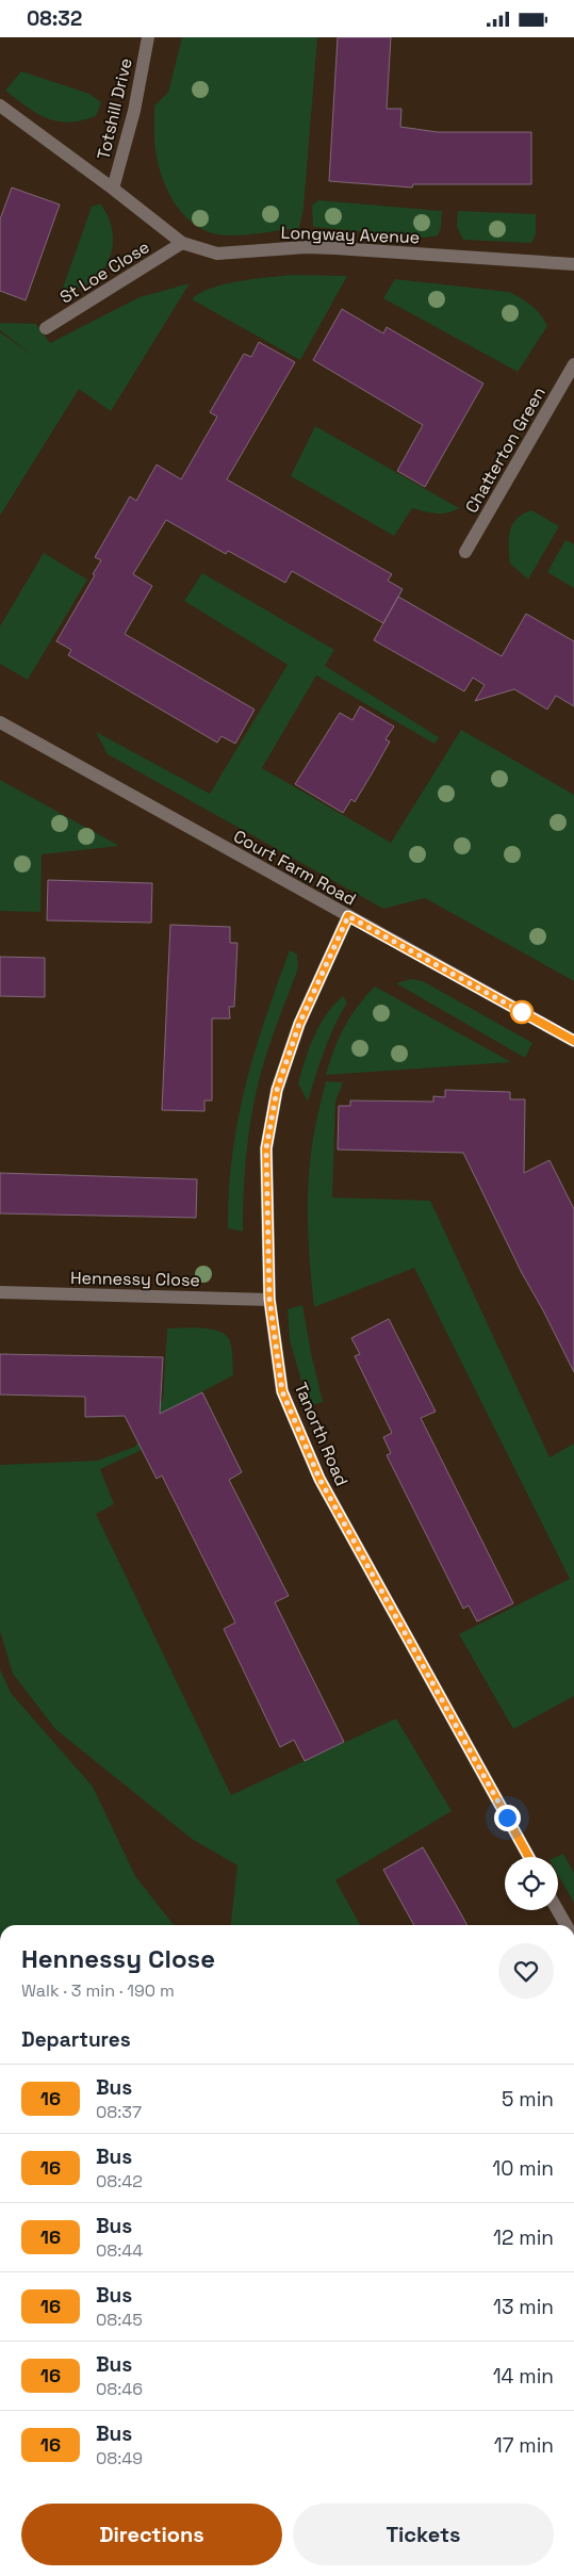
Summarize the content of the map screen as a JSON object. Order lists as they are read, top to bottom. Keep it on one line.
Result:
{"streets":{"street":["Totshill Drive","Longway Avenue","St Loe Close","Chatterton Green","Court Farm Road","Hennessy Close","Tanorth Road"]},"crossings":[["Totshill Drive","Longway Avenue"],["Longway Avenue","St Loe Close"],["Court Farm Road","Tanorth Road"],["Hennessy Close","Tanorth Road"]],"lines":["bus line 16"],"page":{"status":"08:32","heading":[["Hennessy Close","Walk · 3 min · 190 m"],"Departures"],"list":[{"mark":"16","name":"Bus","note":"08:37","value":"5 min"},{"mark":"16","name":"Bus","note":"08:42","value":"10 min"},{"mark":"16","name":"Bus","note":"08:44","value":"12 min"},{"mark":"16","name":"Bus","note":"08:45","value":"13 min"},{"mark":"16","name":"Bus","note":"08:46","value":"14 min"},{"mark":"16","name":"Bus","note":"08:49","value":"17 min"}],"buttons":["Directions","Tickets"]}}
